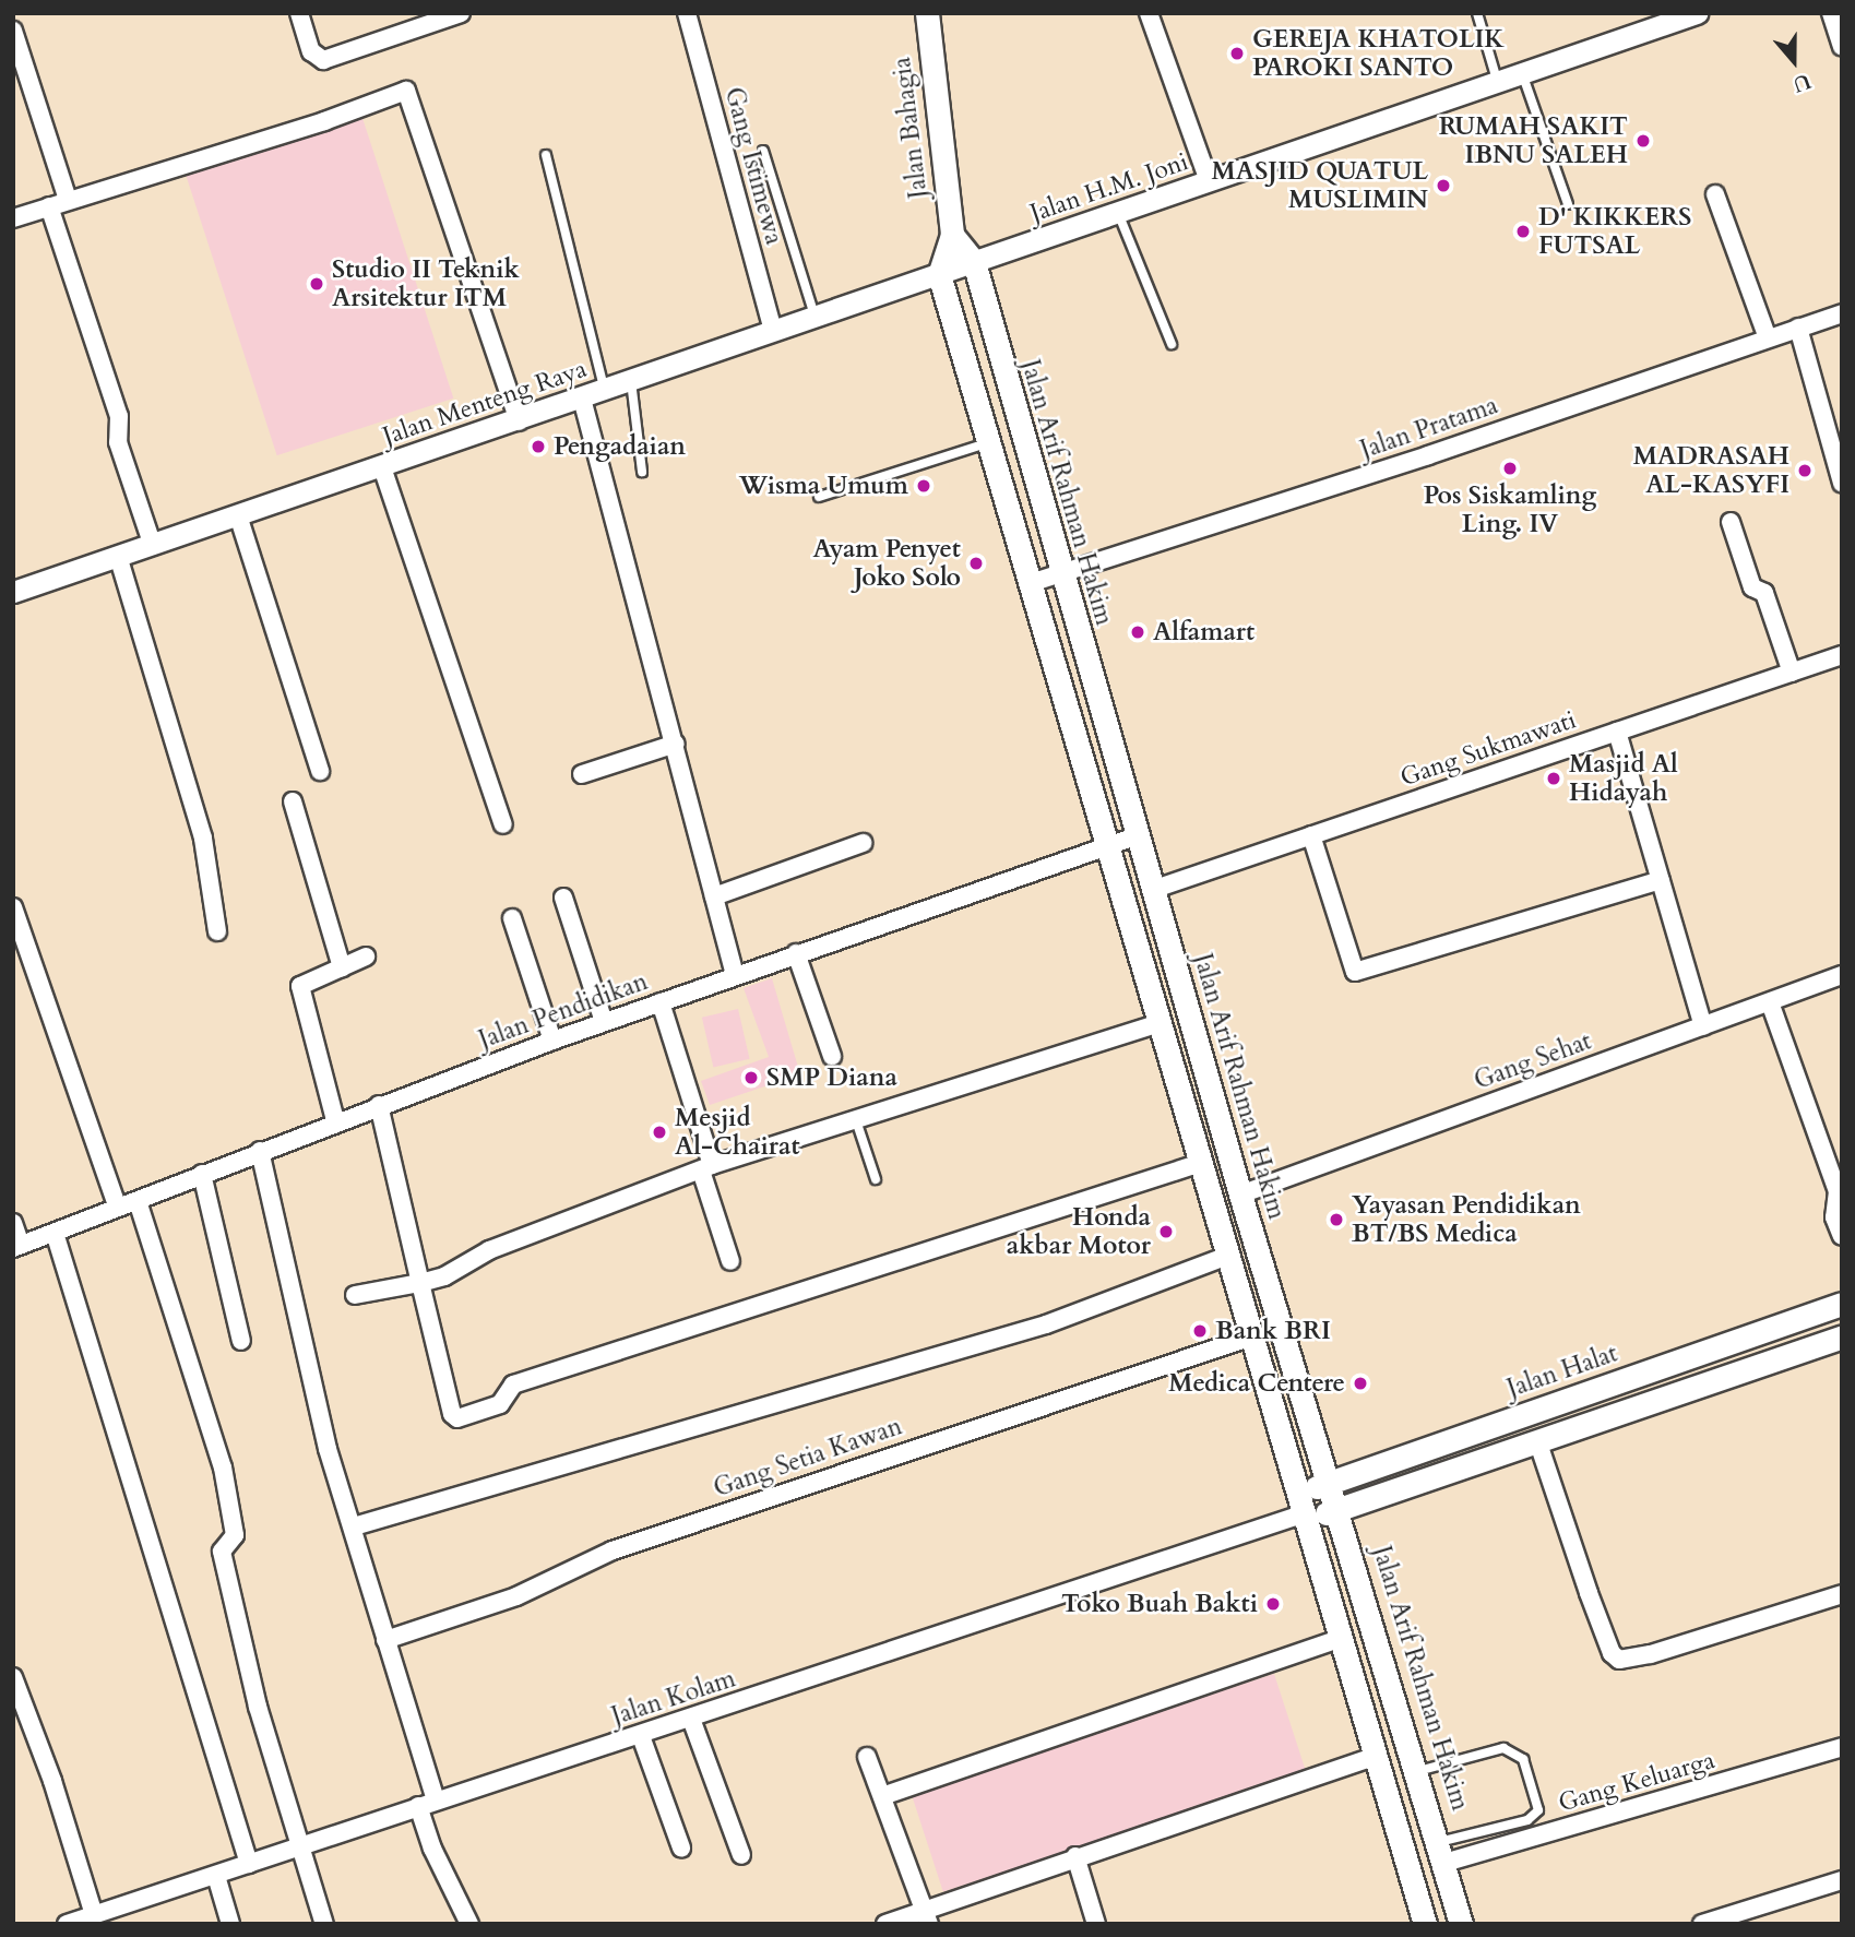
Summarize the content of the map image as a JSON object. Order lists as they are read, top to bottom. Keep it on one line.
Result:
{"streets":{"main road":["Jalan Bahagia","Jalan Arif Rahman Hakim","Jalan Halat"],"street":["Gang Istimewa","Jalan H.M. Joni","Jalan Menteng Raya","Jalan Pratama","Gang Sukmawati","Jalan Pendidikan","Gang Sehat","Gang Setia Kawan","Jalan Kolam","Gang Keluarga"]},"crossings":[["Jalan Bahagia","Jalan Menteng Raya"],["Gang Istimewa","Jalan Menteng Raya"],["Jalan H.M. Joni","Jalan Menteng Raya"],["Jalan H.M. Joni","Jalan Arif Rahman Hakim"],["Jalan Menteng Raya","Jalan Arif Rahman Hakim"],["Jalan Pratama","Jalan Arif Rahman Hakim"],["Jalan Arif Rahman Hakim","Gang Sukmawati"],["Jalan Arif Rahman Hakim","Jalan Pendidikan"],["Jalan Arif Rahman Hakim","Gang Sehat"],["Jalan Arif Rahman Hakim","Jalan Halat"],["Jalan Arif Rahman Hakim","Gang Keluarga"]],"places":["GEREJA KHATOLIK PAROKI SANTO","RUMAH SAKIT IBNU SALEH","MASJID QUATUL MUSLIMIN","D' KIKKERS FUTSAL","Studio II Teknik Arsitektur ITM","Pengadaian","Pos Siskamling Ling. IV","MADRASAH AL-KASYFI","Wisma Umum","Ayam Penyet Joko Solo","Alfamart","Masjid Al Hidayah","SMP Diana","Mesjid Al-Chairat","Yayasan Pendidikan BT/BS Medica","Honda akbar Motor","Bank BRI","Medica Centere","Toko Buah Bakti"],"north":"bottom"}
